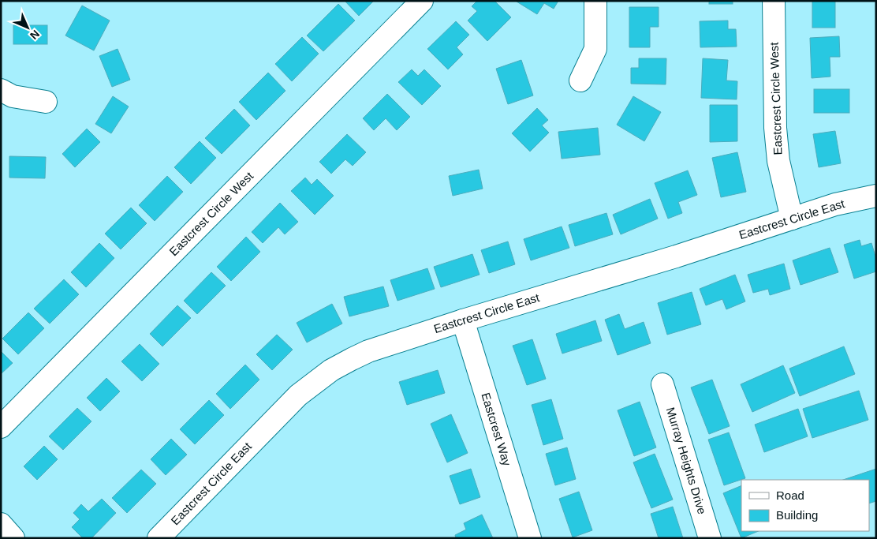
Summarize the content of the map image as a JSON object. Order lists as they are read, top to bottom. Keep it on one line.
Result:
{"streets":{"street":["Eastcrest Circle West","Eastcrest Circle East","Eastcrest Way","Murray Heights Drive"]},"crossings":[["Eastcrest Circle West","Eastcrest Circle East"],["Eastcrest Circle East","Eastcrest Way"]],"legend":["Road","Building"],"north":"bottom right"}
